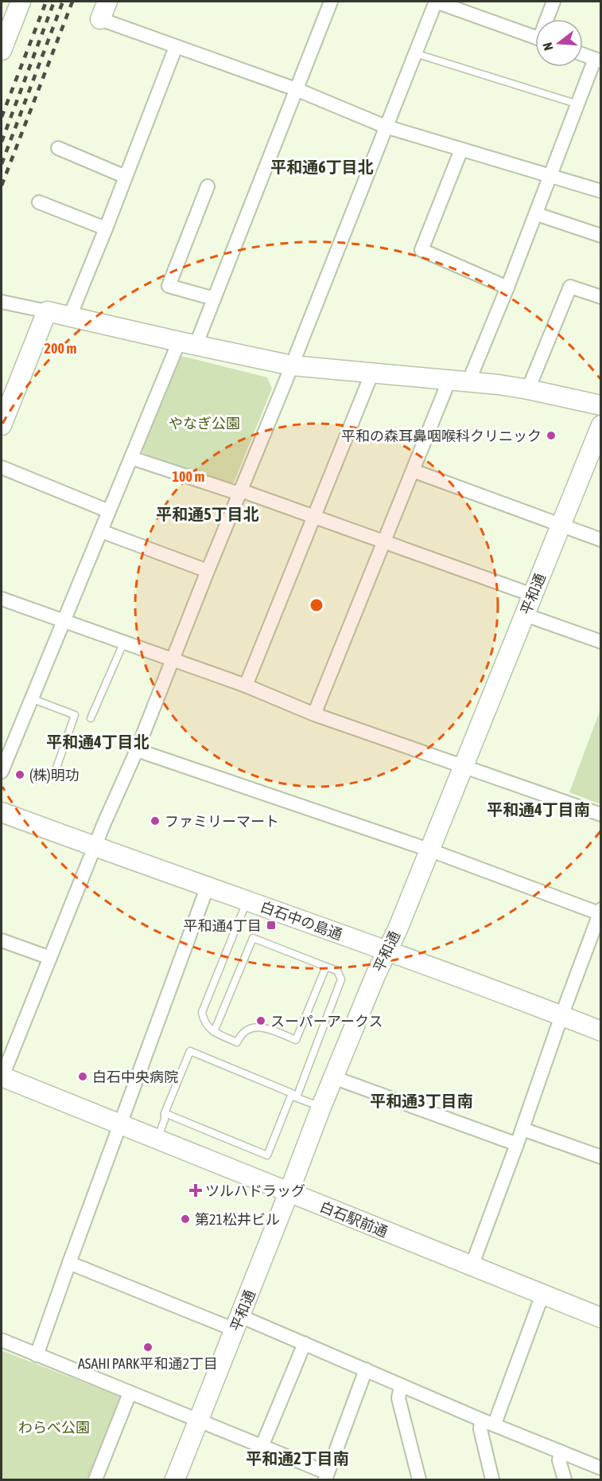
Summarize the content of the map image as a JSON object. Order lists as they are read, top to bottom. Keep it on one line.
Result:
{"streets":{"street":["平和通","白石中の島通","白石駅前通"]},"crossings":[["平和通","白石中の島通"],["平和通","白石駅前通"]],"districts":["平和通6丁目北","平和通5丁目北","平和通4丁目北","平和通4丁目南","平和通3丁目南","平和通2丁目南"],"parks":["やなぎ公園","わらべ公園"],"places":{"other":["平和の森耳鼻咽喉科クリニック","(株)明功","ファミリーマート","スーパーアークス","白石中央病院","第21松井ビル","ASAHI PARK平和通2丁目"],"transit":["平和通4丁目"],"health":["ツルハドラッグ"]},"north":"left","rings":["200 m","100 m"]}
